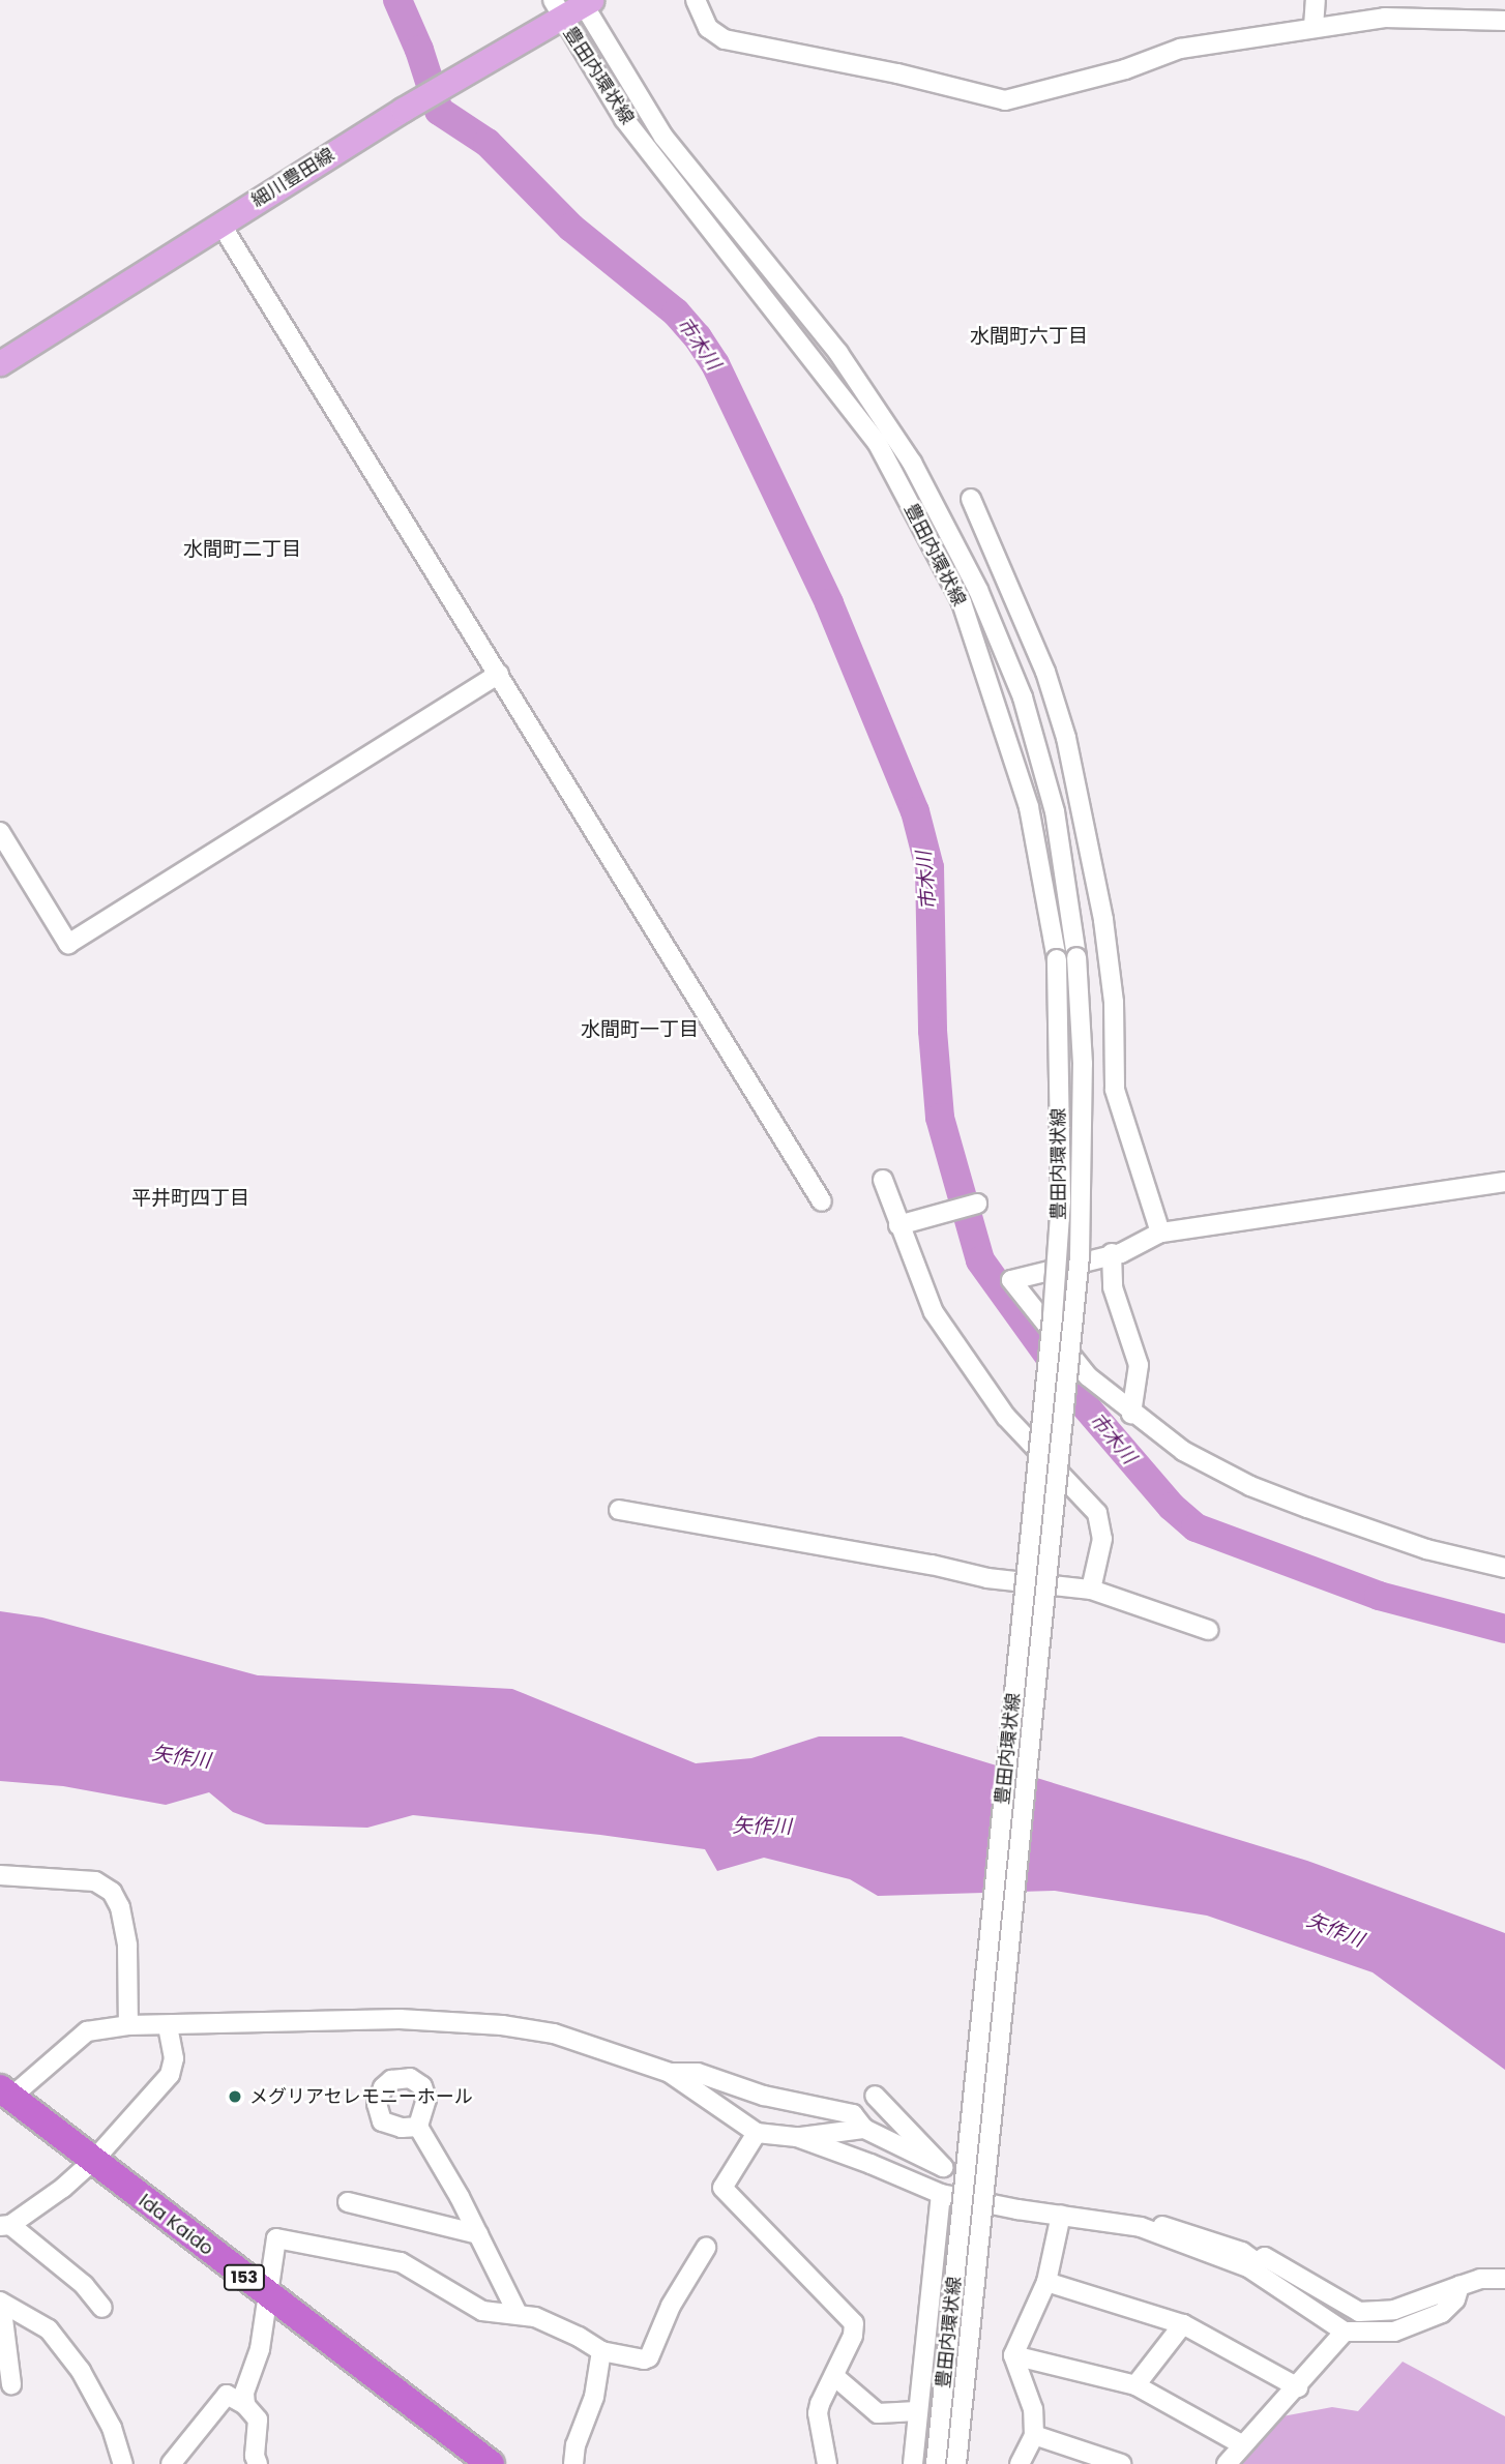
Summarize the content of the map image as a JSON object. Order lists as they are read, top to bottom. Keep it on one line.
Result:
{"streets":{"highway":["Ida Kaido","153"],"main road":["細川豊田線"],"street":["豊田内環状線"]},"crossings":[["豊田内環状線","細川豊田線"]],"districts":["水間町六丁目","水間町二丁目","水間町一丁目","平井町四丁目"],"water":["市木川","矢作川"],"places":["メグリアセレモニーホール"]}
